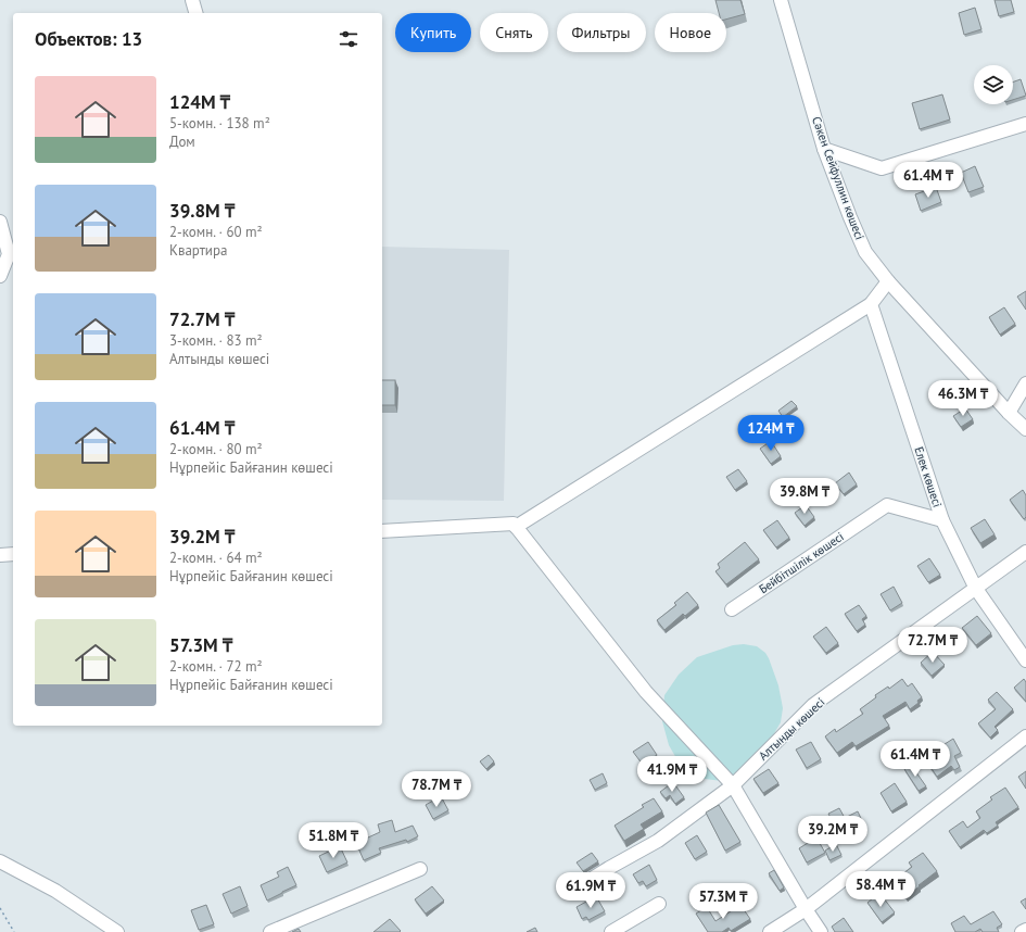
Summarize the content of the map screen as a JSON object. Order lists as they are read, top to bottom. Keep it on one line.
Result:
{"streets":{"street":["Сәкен Сейфуллин көшесі","Елек көшесі","Бейбітшілік көшесі","Алтынды көшесі"]},"crossings":[["Елек көшесі","Бейбітшілік көшесі"],["Елек көшесі","Алтынды көшесі"]],"page":{"chip":["Купить","Снять","Фильтры","Новое"],"heading":"Объектов: 13","list":[{"name":"124M ₸","note":"5-комн. · 138 m² · Дом"},{"name":"39.8M ₸","note":"2-комн. · 60 m² · Квартира"},{"name":"72.7M ₸","note":"3-комн. · 83 m² · Алтынды көшесі"},{"name":"61.4M ₸","note":"2-комн. · 80 m² · Нұрпейіс Байғанин көшесі"},{"name":"39.2M ₸","note":"2-комн. · 64 m² · Нұрпейіс Байғанин көшесі"},{"name":"57.3M ₸","note":"2-комн. · 72 m² · Нұрпейіс Байғанин көшесі"}],"price":["61.4M ₸","46.3M ₸","124M ₸","39.8M ₸","72.7M ₸","61.4M ₸","41.9M ₸","78.7M ₸","39.2M ₸","51.8M ₸","58.4M ₸","61.9M ₸","57.3M ₸"]}}
